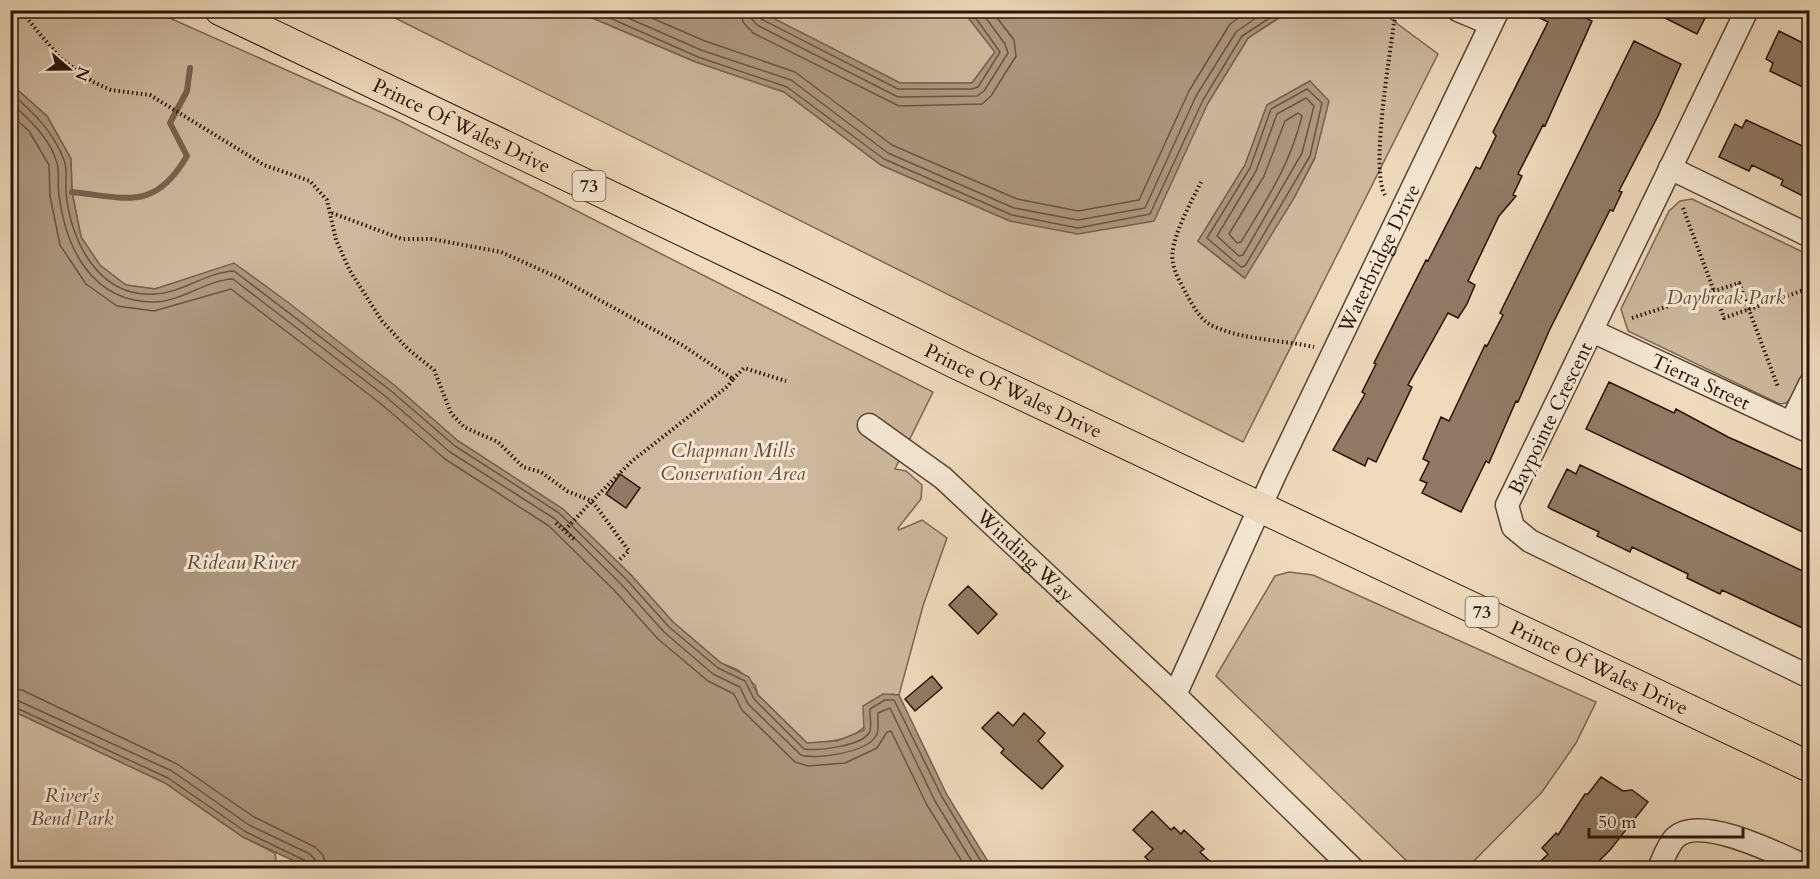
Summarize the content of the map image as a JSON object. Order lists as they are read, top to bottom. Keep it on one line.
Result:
{"streets":{"main road":["Prince Of Wales Drive","73"],"street":["Waterbridge Drive","Tierra Street","Baypointe Crescent","Winding Way"]},"crossings":[["Prince Of Wales Drive","Waterbridge Drive"],["Tierra Street","Baypointe Crescent"]],"water":["Rideau River"],"parks":["Daybreak Park","Chapman Mills Conservation Area","River's Bend Park"],"scale_bar":"50 m","north":"right"}
